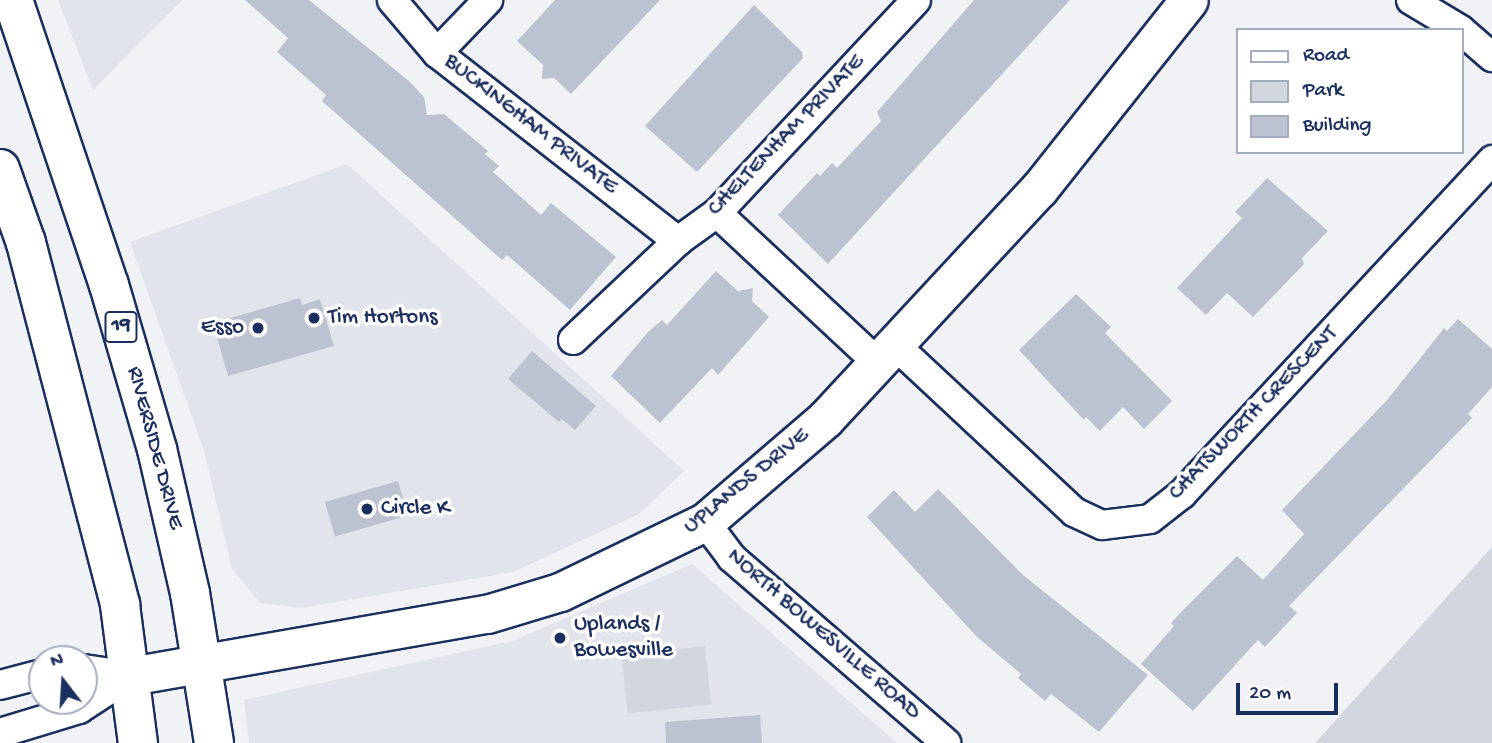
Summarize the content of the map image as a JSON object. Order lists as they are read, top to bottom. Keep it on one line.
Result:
{"streets":{"main road":["19","RIVERSIDE DRIVE"],"street":["BUCKINGHAM PRIVATE","CHELTENHAM PRIVATE","CHATSWORTH CRESCENT","UPLANDS DRIVE","NORTH BOWESVILLE ROAD"]},"crossings":[["BUCKINGHAM PRIVATE","CHELTENHAM PRIVATE"],["CHATSWORTH CRESCENT","UPLANDS DRIVE"],["RIVERSIDE DRIVE","UPLANDS DRIVE"],["UPLANDS DRIVE","NORTH BOWESVILLE ROAD"]],"places":["Tim Hortons","Esso","Circle K","Uplands / Bowesville"],"legend":["Road","Park","Building"],"scale_bar":"20 m","north":"top"}
